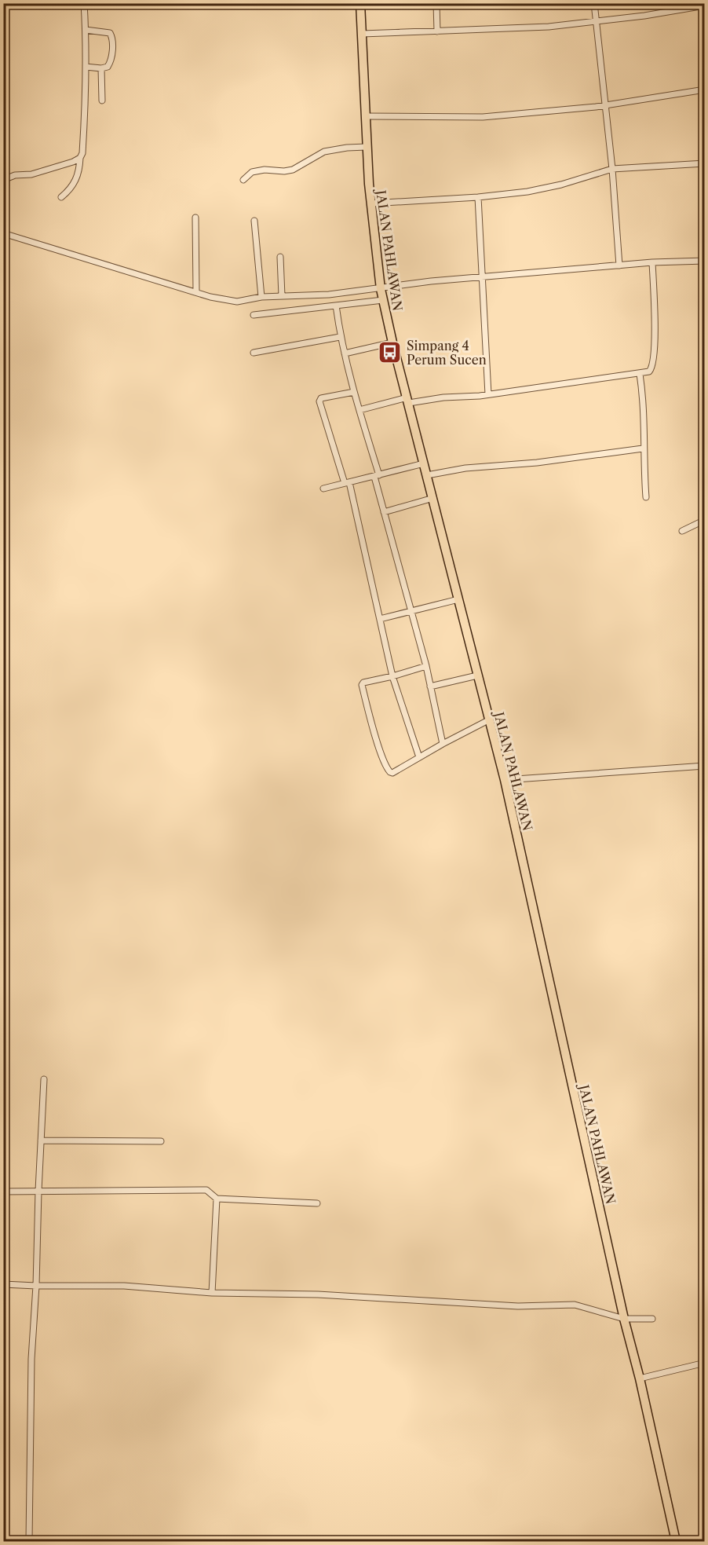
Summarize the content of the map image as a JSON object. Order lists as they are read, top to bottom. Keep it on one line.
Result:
{"streets":{"main road":["JALAN PAHLAWAN"]},"places":{"bus stop":["Simpang 4 Perum Sucen"]}}
